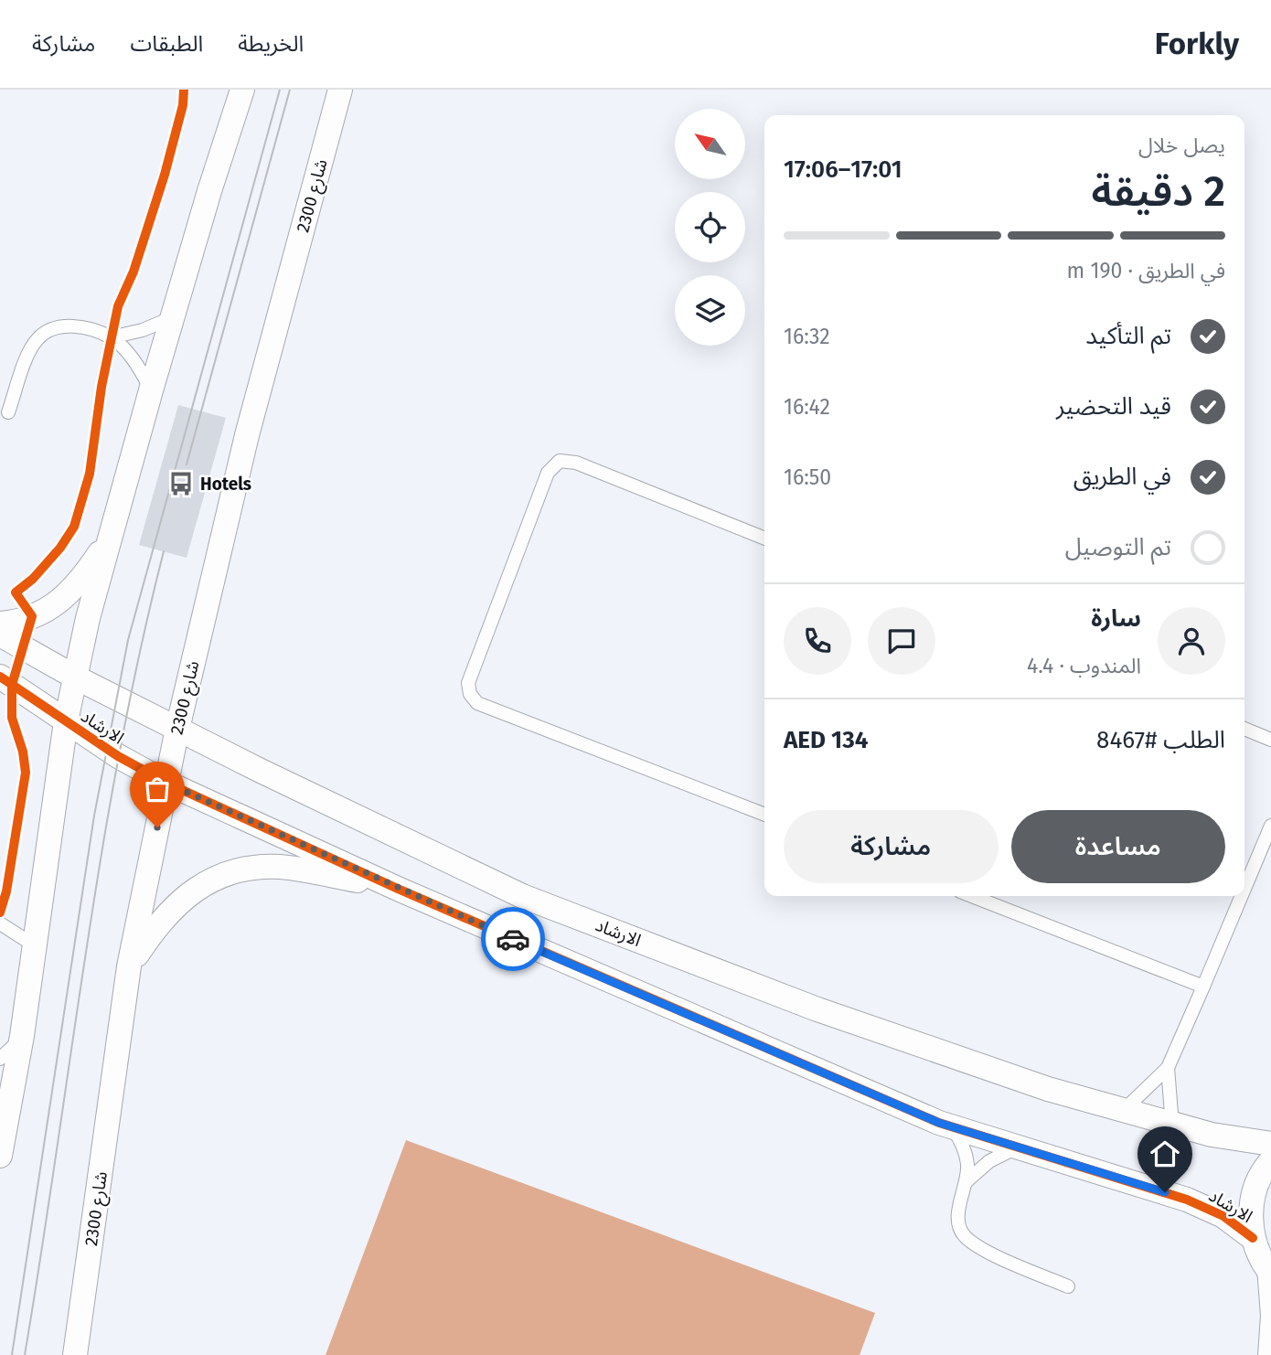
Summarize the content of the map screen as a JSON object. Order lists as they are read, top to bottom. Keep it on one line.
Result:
{"streets":{"street":["شارع 2300","الارشاد"]},"crossings":[["شارع 2300","الارشاد"]],"places":{"bus stop":["Hotels"]},"north":"top left","page":{"header":"Forkly","nav":["الخريطة","الطبقات","مشاركة"],"heading":["2 دقيقة","يصل خلال","17:01–17:06"],"panel":["سارة","المندوب · 4.4","الطلب #8467","AED 134"],"bar":"في الطريق · 190 m","list":[["تم التأكيد","16:32"],["قيد التحضير","16:42"],["في الطريق","16:50"],"تم التوصيل"],"buttons":["مساعدة","مشاركة"]}}
